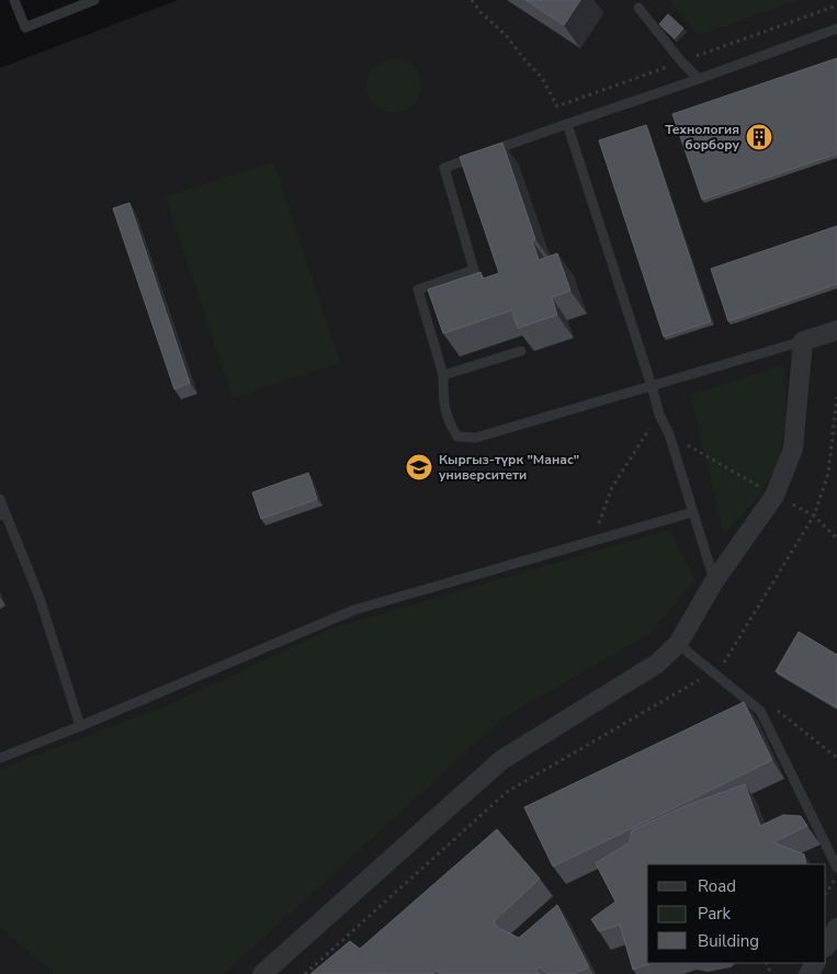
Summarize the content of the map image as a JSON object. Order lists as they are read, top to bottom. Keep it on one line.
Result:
{"places":{"building":["Технология борбору"],"school or university":["Кыргыз-түрк \"Манас\" университети"]},"legend":["Road","Park","Building"]}
